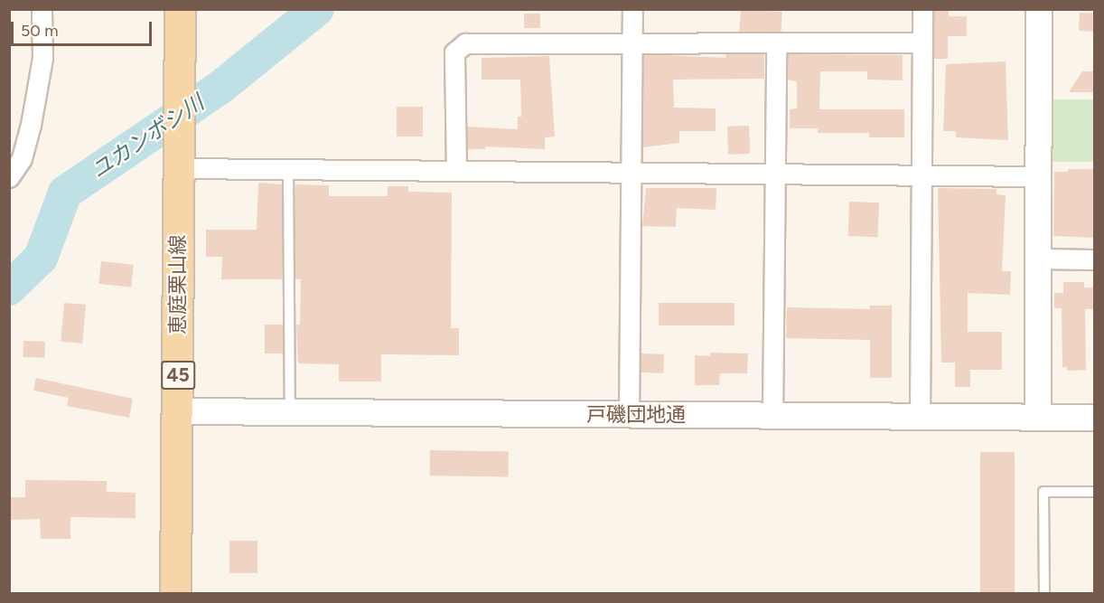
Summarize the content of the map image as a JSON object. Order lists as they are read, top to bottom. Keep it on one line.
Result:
{"streets":{"main road":["恵庭栗山線","45"],"street":["戸磯団地通"]},"crossings":[["恵庭栗山線","戸磯団地通"]],"water":["ユカンボシ川"],"scale_bar":"50 m"}
